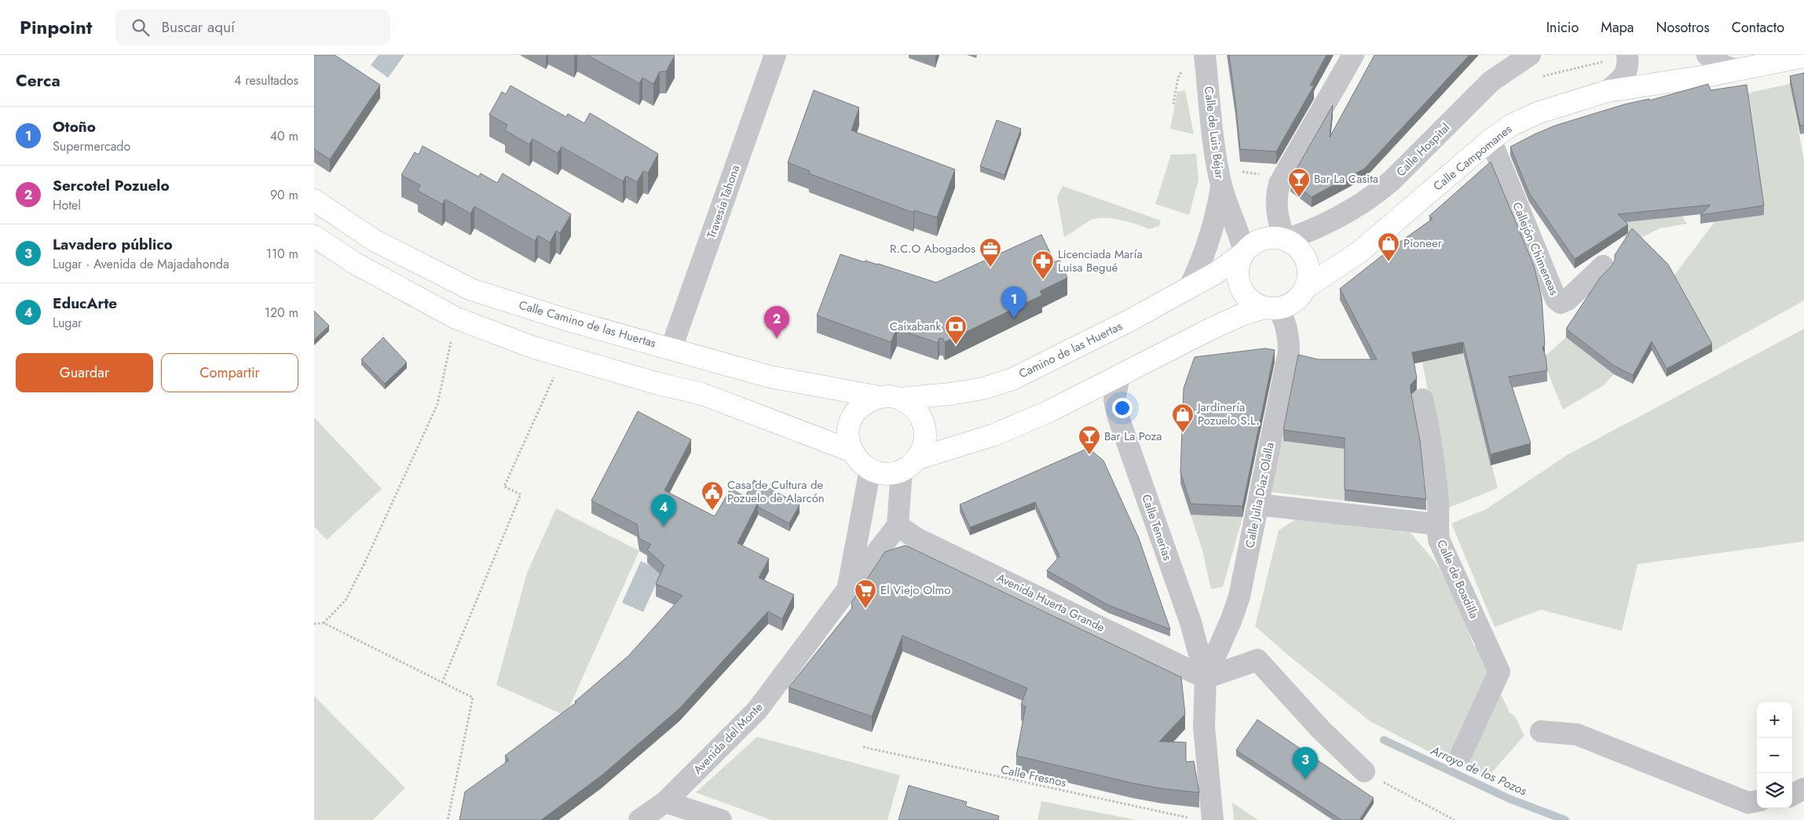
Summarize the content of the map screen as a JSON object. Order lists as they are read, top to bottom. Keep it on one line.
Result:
{"streets":{"main road":["Calle Campomanes","Calle Camino de las Huertas","Camino de las Huertas"],"street":["Calle de Luis Béjar","Calle Hospital","Travesía Tahona","Callejón Chimeneas","Calle Julia Díaz Olalla","Calle Tenerías","Calle de Boadilla","Avenida Huerta Grande","Avenida del Monte"],"path":["Calle Fresnos"]},"crossings":[["Calle de Luis Béjar","Calle Hospital"],["Calle de Luis Béjar","Calle Campomanes"],["Calle de Luis Béjar","Camino de las Huertas"],["Calle de Luis Béjar","Calle Julia Díaz Olalla"],["Calle Hospital","Calle Campomanes"],["Calle Hospital","Camino de las Huertas"],["Calle Hospital","Calle Julia Díaz Olalla"],["Calle Campomanes","Callejón Chimeneas"],["Calle Campomanes","Camino de las Huertas"],["Calle Campomanes","Calle Julia Díaz Olalla"],["Travesía Tahona","Calle Camino de las Huertas"],["Calle Camino de las Huertas","Camino de las Huertas"],["Calle Camino de las Huertas","Avenida del Monte"],["Camino de las Huertas","Calle Julia Díaz Olalla"],["Camino de las Huertas","Avenida del Monte"],["Calle Julia Díaz Olalla","Calle Tenerías"],["Calle Julia Díaz Olalla","Calle de Boadilla"],["Calle Julia Díaz Olalla","Avenida Huerta Grande"],["Calle Tenerías","Avenida Huerta Grande"],["Avenida Huerta Grande","Avenida del Monte"]],"water":["Arroyo de los Pozos"],"places":{"bar":["Bar La Casita","Bar La Poza"],"shop":["Pioneer","Jardinería Pozuelo S.L."],"office":["R.C.O Abogados"],"pharmacy":["Licenciada María Luisa Begué"],"bank":["Caixabank"],"public building":["Casa de Cultura de Pozuelo de Alarcón"],"supermarket":["El Viejo Olmo"]},"page":{"header":"Pinpoint","search":"Buscar aquí","nav":["Inicio","Mapa","Nosotros","Contacto"],"heading":["Cerca","4 resultados"],"list":[{"mark":"1","name":"Otoño","note":"Supermercado","value":"40 m"},{"mark":"2","name":"Sercotel Pozuelo","note":"Hotel","value":"90 m"},{"mark":"3","name":"Lavadero público","note":"Lugar · Avenida de Majadahonda","value":"110 m"},{"mark":"4","name":"EducArte","note":"Lugar","value":"120 m"}],"pins":["1","2","4","3"],"buttons":["Guardar","Compartir"],"map_buttons":["+","−"]}}
